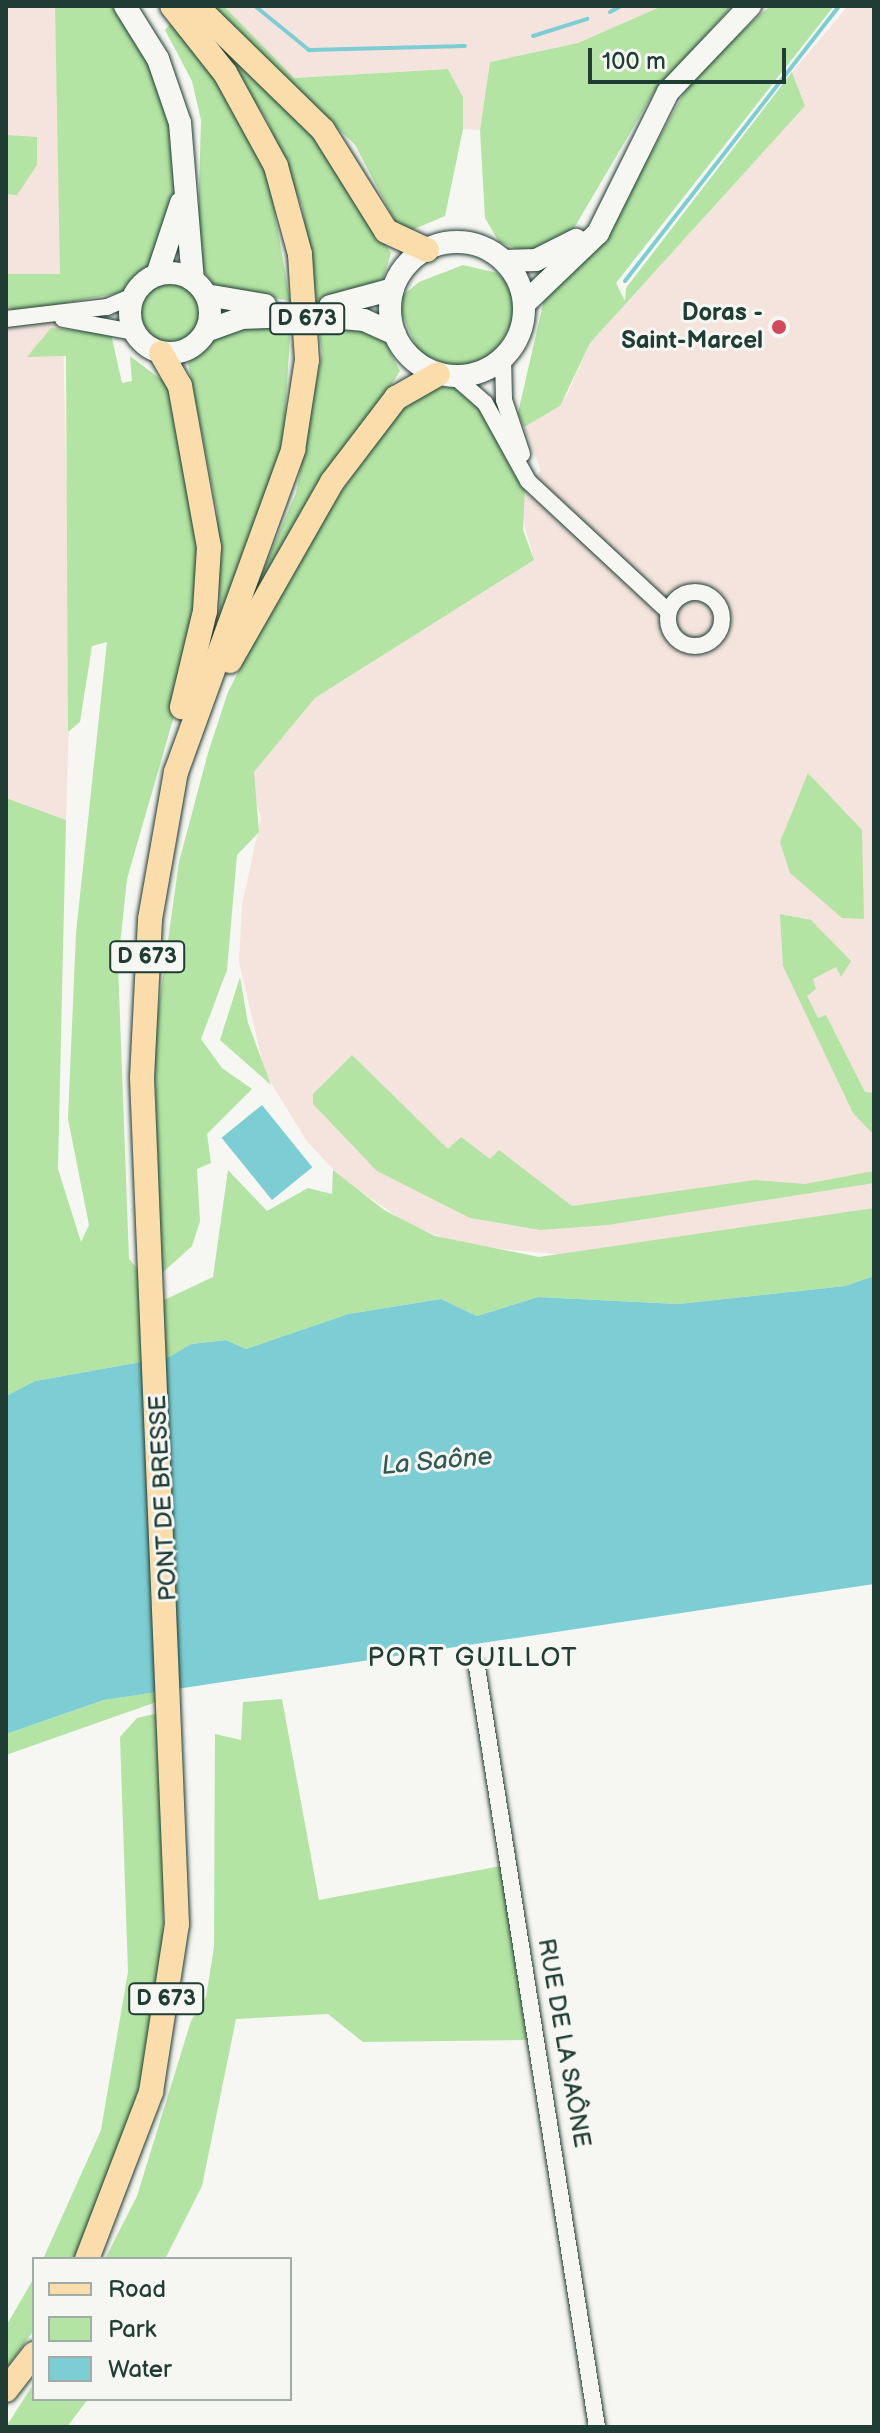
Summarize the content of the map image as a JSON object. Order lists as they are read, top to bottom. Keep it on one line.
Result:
{"streets":{"main road":["D 673","PONT DE BRESSE"],"street":["RUE DE LA SAÔNE"]},"crossings":[["D 673","PONT DE BRESSE"]],"districts":["PORT GUILLOT"],"water":["La Saône"],"places":["Doras - Saint-Marcel"],"legend":["Road","Park","Water"],"scale_bar":"100 m"}
